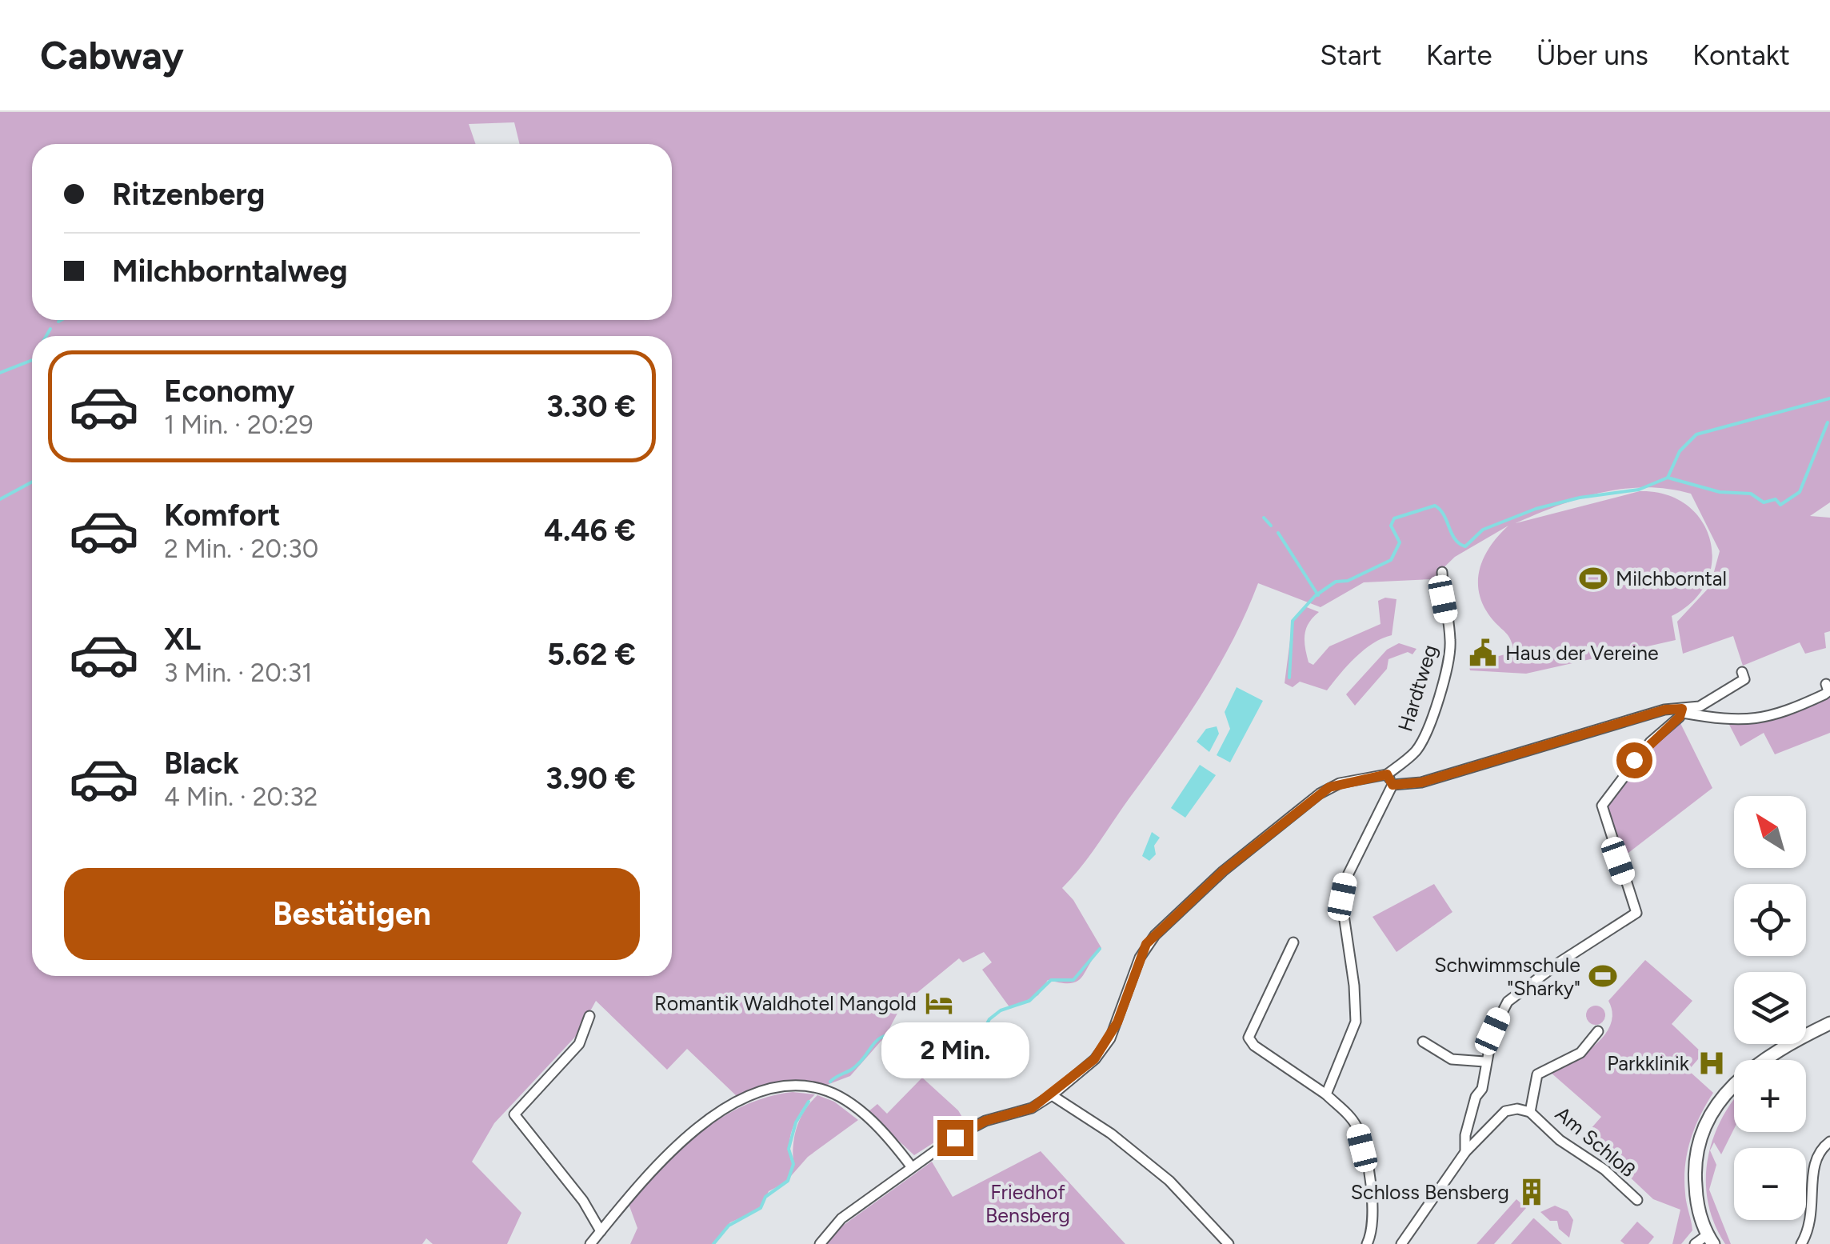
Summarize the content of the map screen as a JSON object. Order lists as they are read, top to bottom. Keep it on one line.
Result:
{"streets":{"street":["Hardtweg","Am Schloß"]},"parks":["Friedhof Bensberg"],"places":{"sports":["Milchborntal","Schwimmschule \"Sharky\""],"public building":["Haus der Vereine"],"hotel":["Romantik Waldhotel Mangold"],"hospital":["Parkklinik"],"building":["Schloss Bensberg"]},"north":"top left","page":{"header":"Cabway","nav":["Start","Karte","Über uns","Kontakt"],"banner":["Ritzenberg","Milchborntalweg"],"list":[{"name":"Economy","note":"1 Min. · 20:29","value":"3.30 €"},{"name":"Komfort","note":"2 Min. · 20:30","value":"4.46 €"},{"name":"XL","note":"3 Min. · 20:31","value":"5.62 €"},{"name":"Black","note":"4 Min. · 20:32","value":"3.90 €"}],"map_buttons":["+","−"],"buttons":"Bestätigen","bubble":"2 Min."}}
